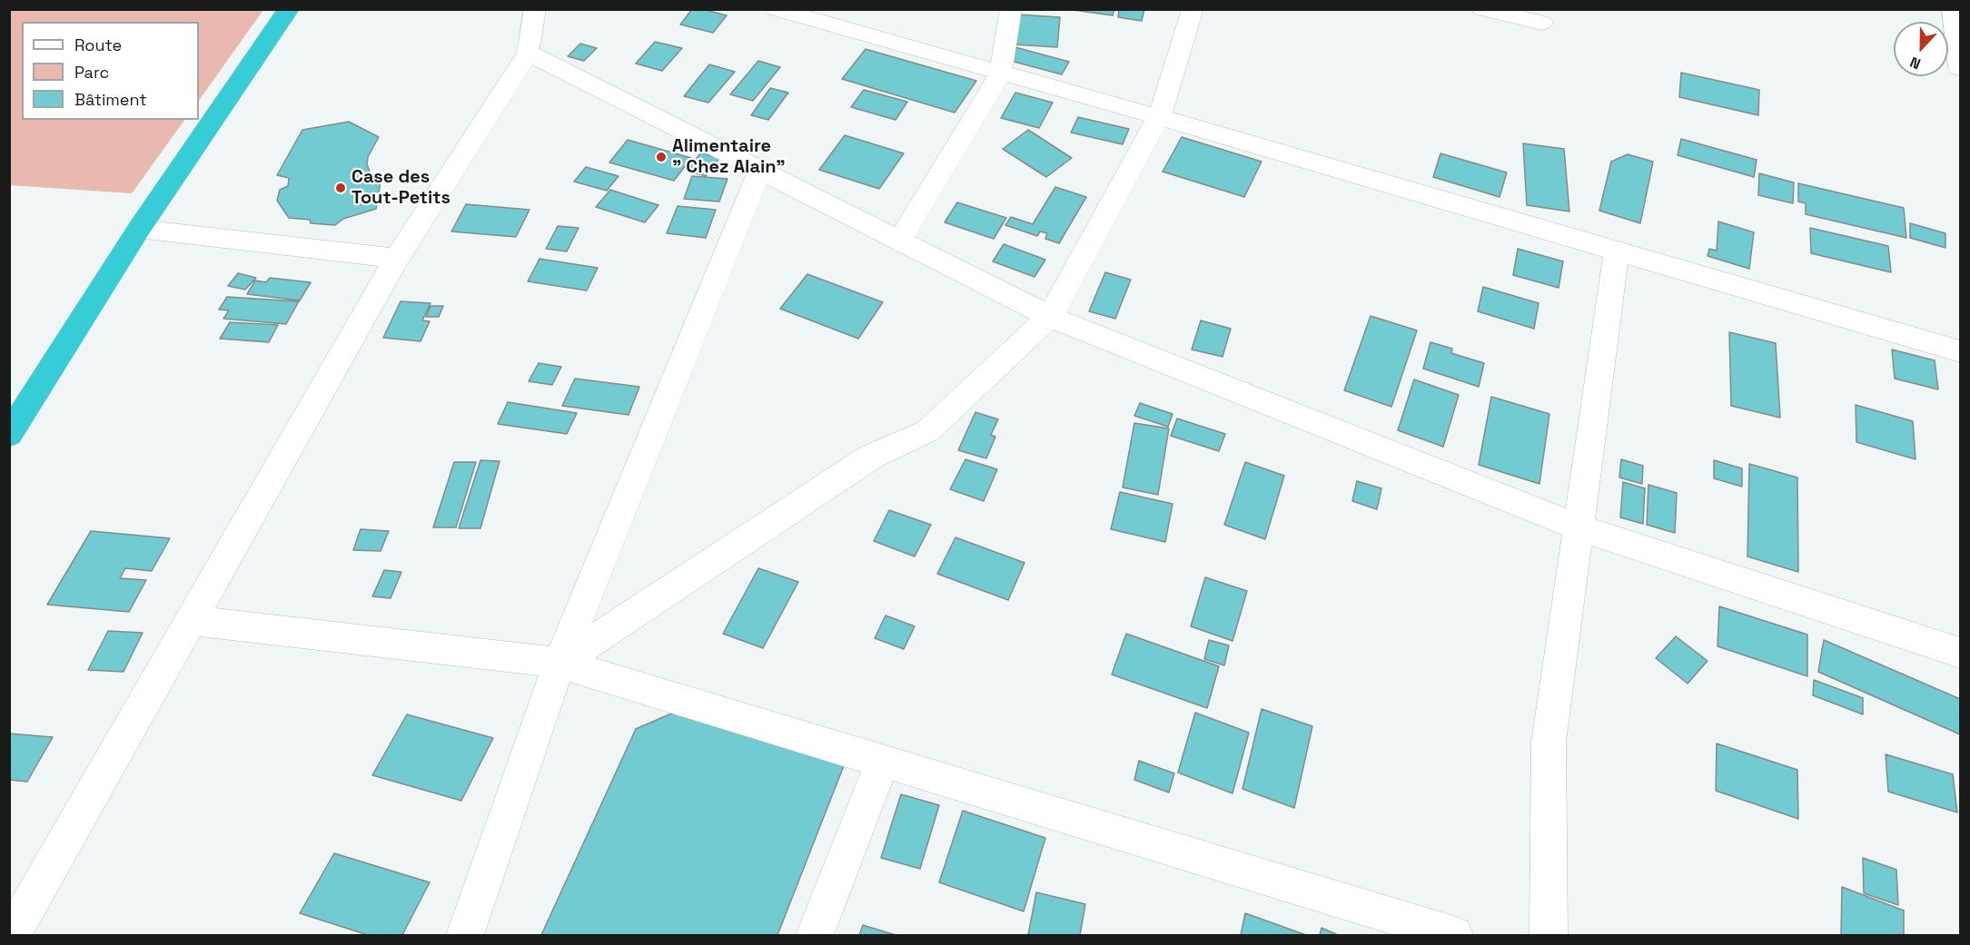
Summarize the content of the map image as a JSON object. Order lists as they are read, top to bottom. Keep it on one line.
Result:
{"places":["Alimentaire \" Chez Alain\"","Case des Tout-Petits"],"legend":["Route","Parc","Bâtiment"],"north":"bottom"}
